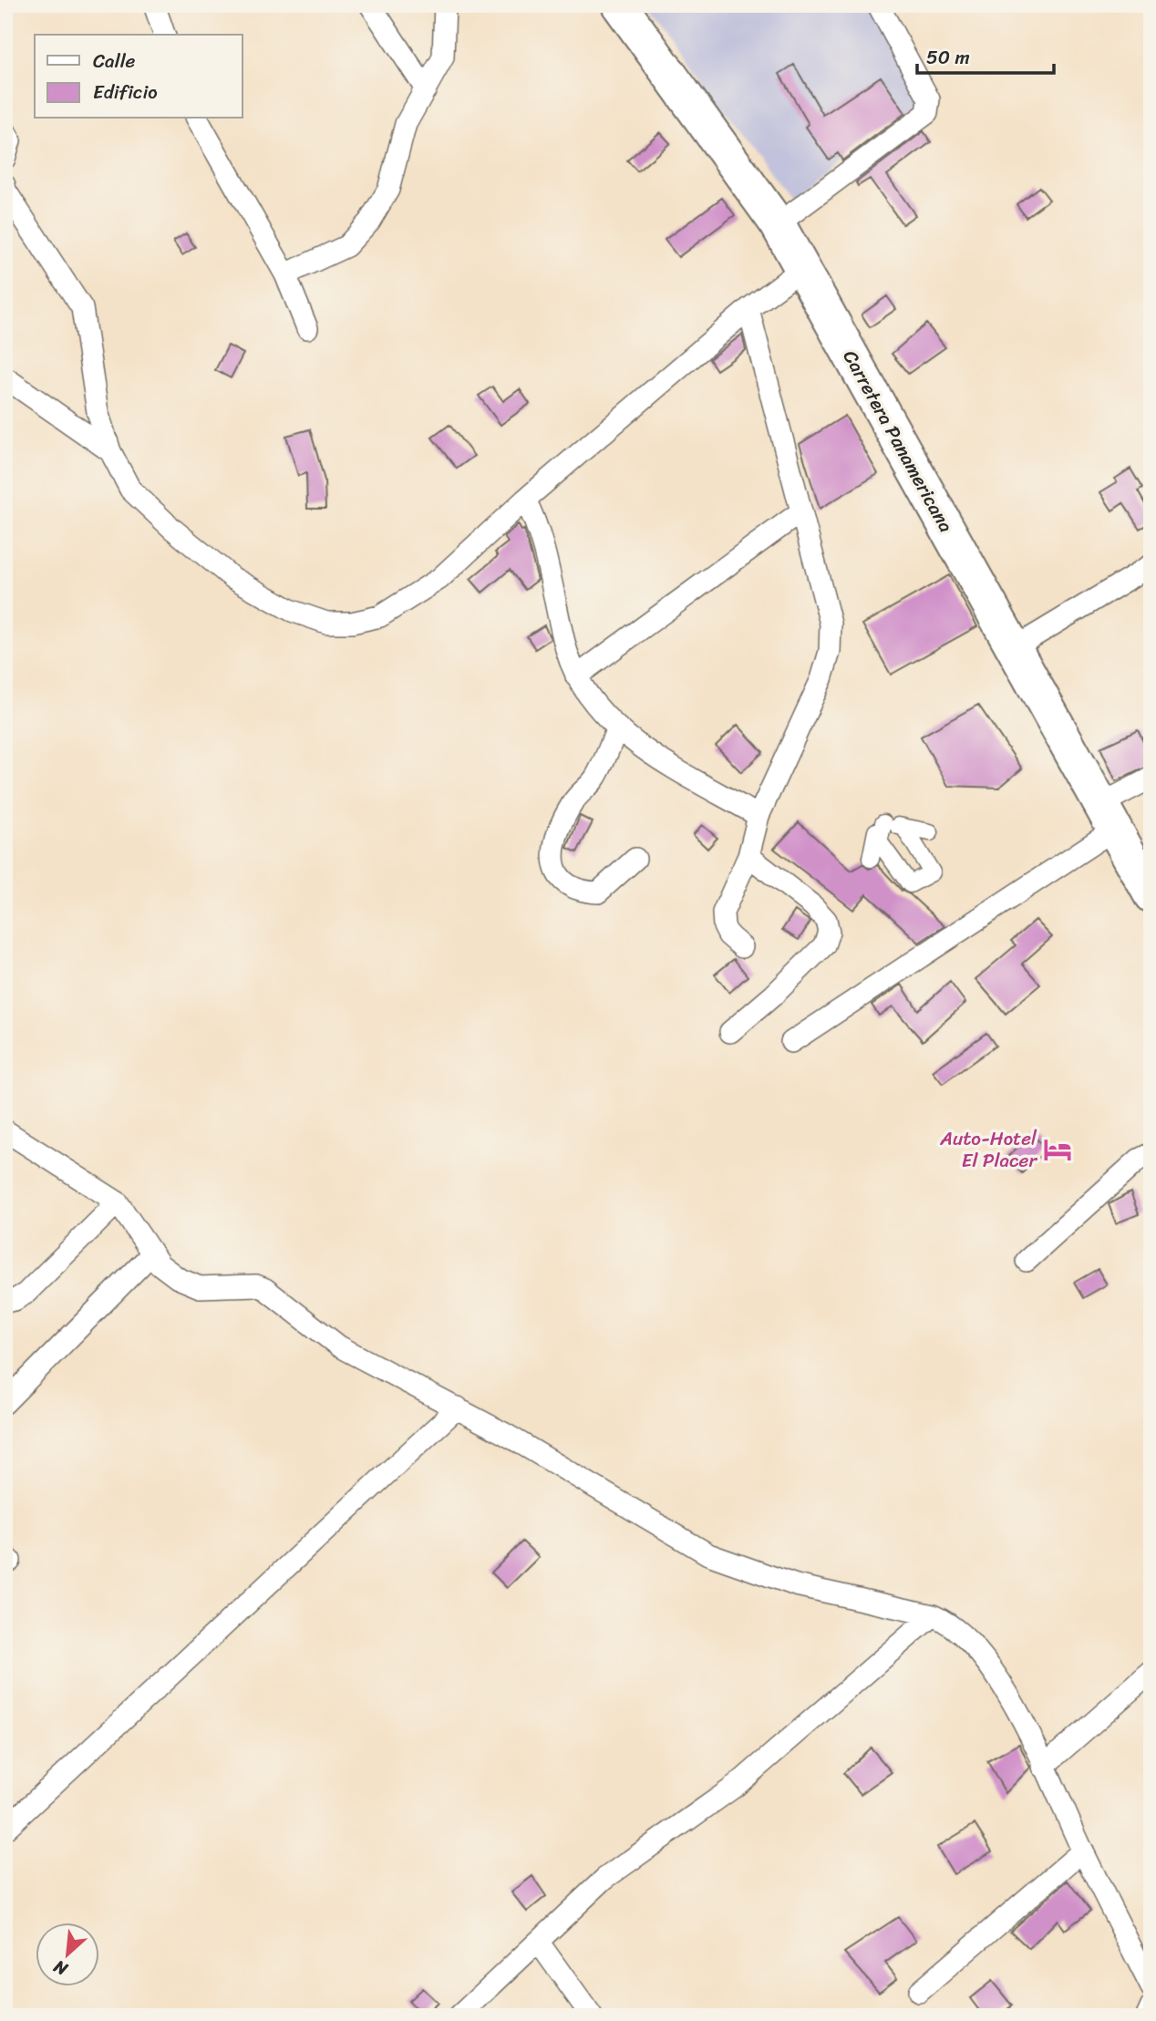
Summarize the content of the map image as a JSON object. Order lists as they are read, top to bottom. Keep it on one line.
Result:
{"streets":{"highway":["Carretera Panamericana"]},"places":{"hotel":["Auto-Hotel El Placer"]},"legend":["Calle","Edificio"],"scale_bar":"50 m","north":"bottom left"}
